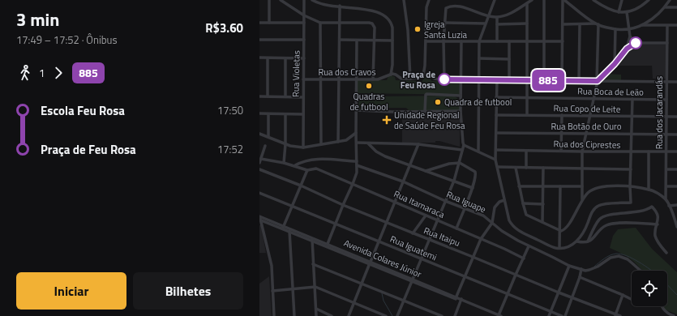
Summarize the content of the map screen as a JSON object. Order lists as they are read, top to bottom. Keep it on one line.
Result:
{"streets":{"street":["Rua dos Cravos","Rua Violetas","Rua Boca de Leão","Rua Copo de Leite","Rua dos Jacarandás","Rua Botão de Ouro","Rua dos Ciprestes","Rua Iguape","Rua Itamaraca","Rua Itaipu","Rua Iguatemi","Avenida Colares Júnior"]},"crossings":[["Rua dos Cravos","Rua Violetas"],["Rua dos Cravos","Rua dos Jacarandás"],["Rua Boca de Leão","Rua dos Jacarandás"],["Rua Copo de Leite","Rua dos Jacarandás"],["Rua dos Jacarandás","Rua Botão de Ouro"],["Rua dos Jacarandás","Rua dos Ciprestes"]],"places":{"other":["Igreja Santa Luzia","Praça de Feu Rosa","Quadras de futbool","Quadra de futbool"],"health":["Unidade Regional de Saúde Feu Rosa"]},"lines":["bus line 885"],"page":{"heading":["3 min","17:49 – 17:52 · Ônibus","R$3.60"],"on_map":"885","legs":["1","885"],"list":[{"name":"Escola Feu Rosa","value":"17:50"},{"name":"Praça de Feu Rosa","value":"17:52"}],"buttons":["Iniciar","Bilhetes"]}}
